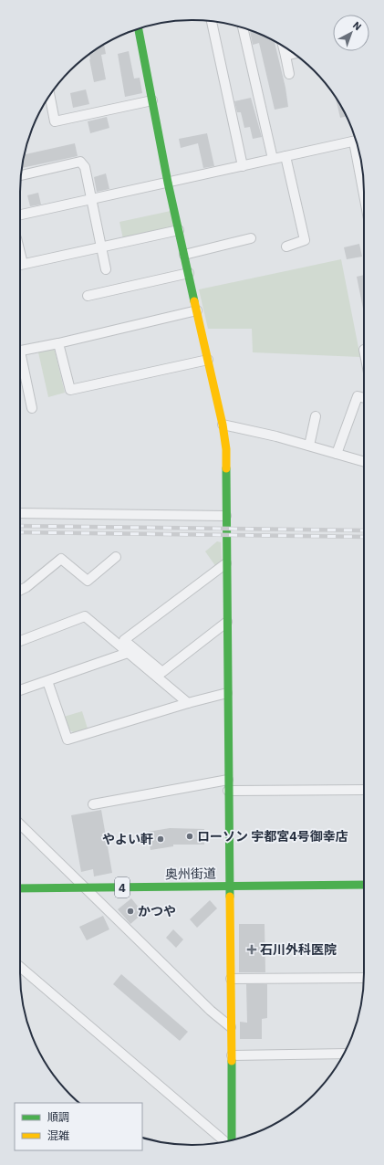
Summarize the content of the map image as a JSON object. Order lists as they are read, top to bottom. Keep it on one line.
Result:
{"streets":{"main road":["奥州街道","4"]},"places":{"other":["ローソン 宇都宮4号御幸店","やよい軒","かつや"],"health":["石川外科医院"]},"legend":["順調","混雑"],"north":"top right"}
